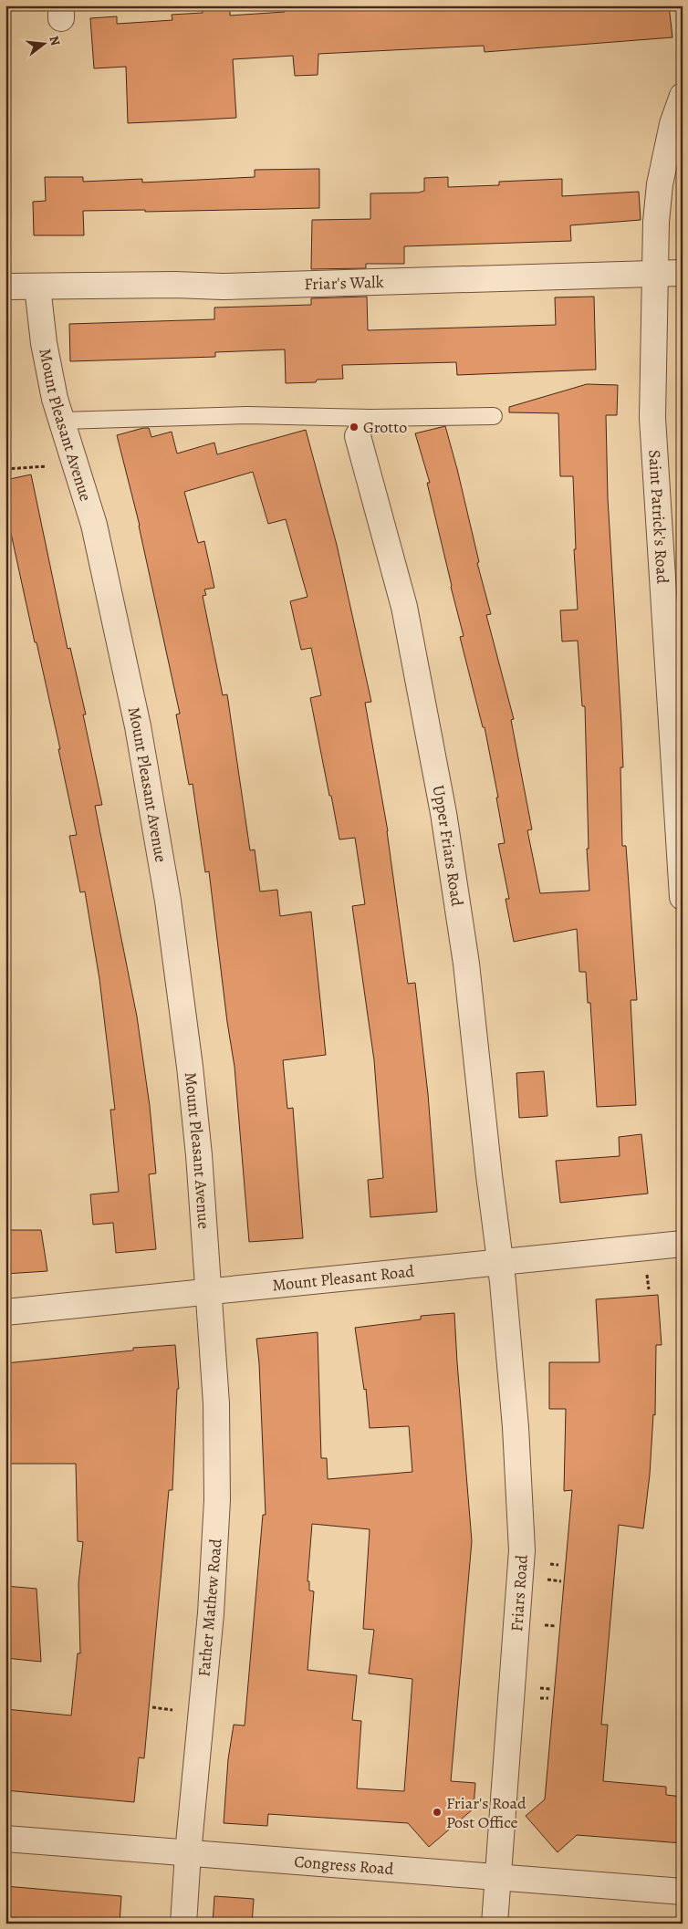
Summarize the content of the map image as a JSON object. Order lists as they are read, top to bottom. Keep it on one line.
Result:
{"streets":{"street":["Friar's Walk","Mount Pleasant Avenue","Saint Patrick's Road","Upper Friars Road","Mount Pleasant Road","Friars Road","Father Mathew Road","Congress Road"]},"crossings":[["Friar's Walk","Mount Pleasant Avenue"],["Friar's Walk","Saint Patrick's Road"],["Mount Pleasant Avenue","Mount Pleasant Road"],["Mount Pleasant Avenue","Father Mathew Road"],["Upper Friars Road","Mount Pleasant Road"],["Upper Friars Road","Friars Road"],["Mount Pleasant Road","Friars Road"],["Mount Pleasant Road","Father Mathew Road"],["Friars Road","Congress Road"],["Father Mathew Road","Congress Road"]],"places":["Grotto","Friar's Road Post Office"],"north":"right"}
